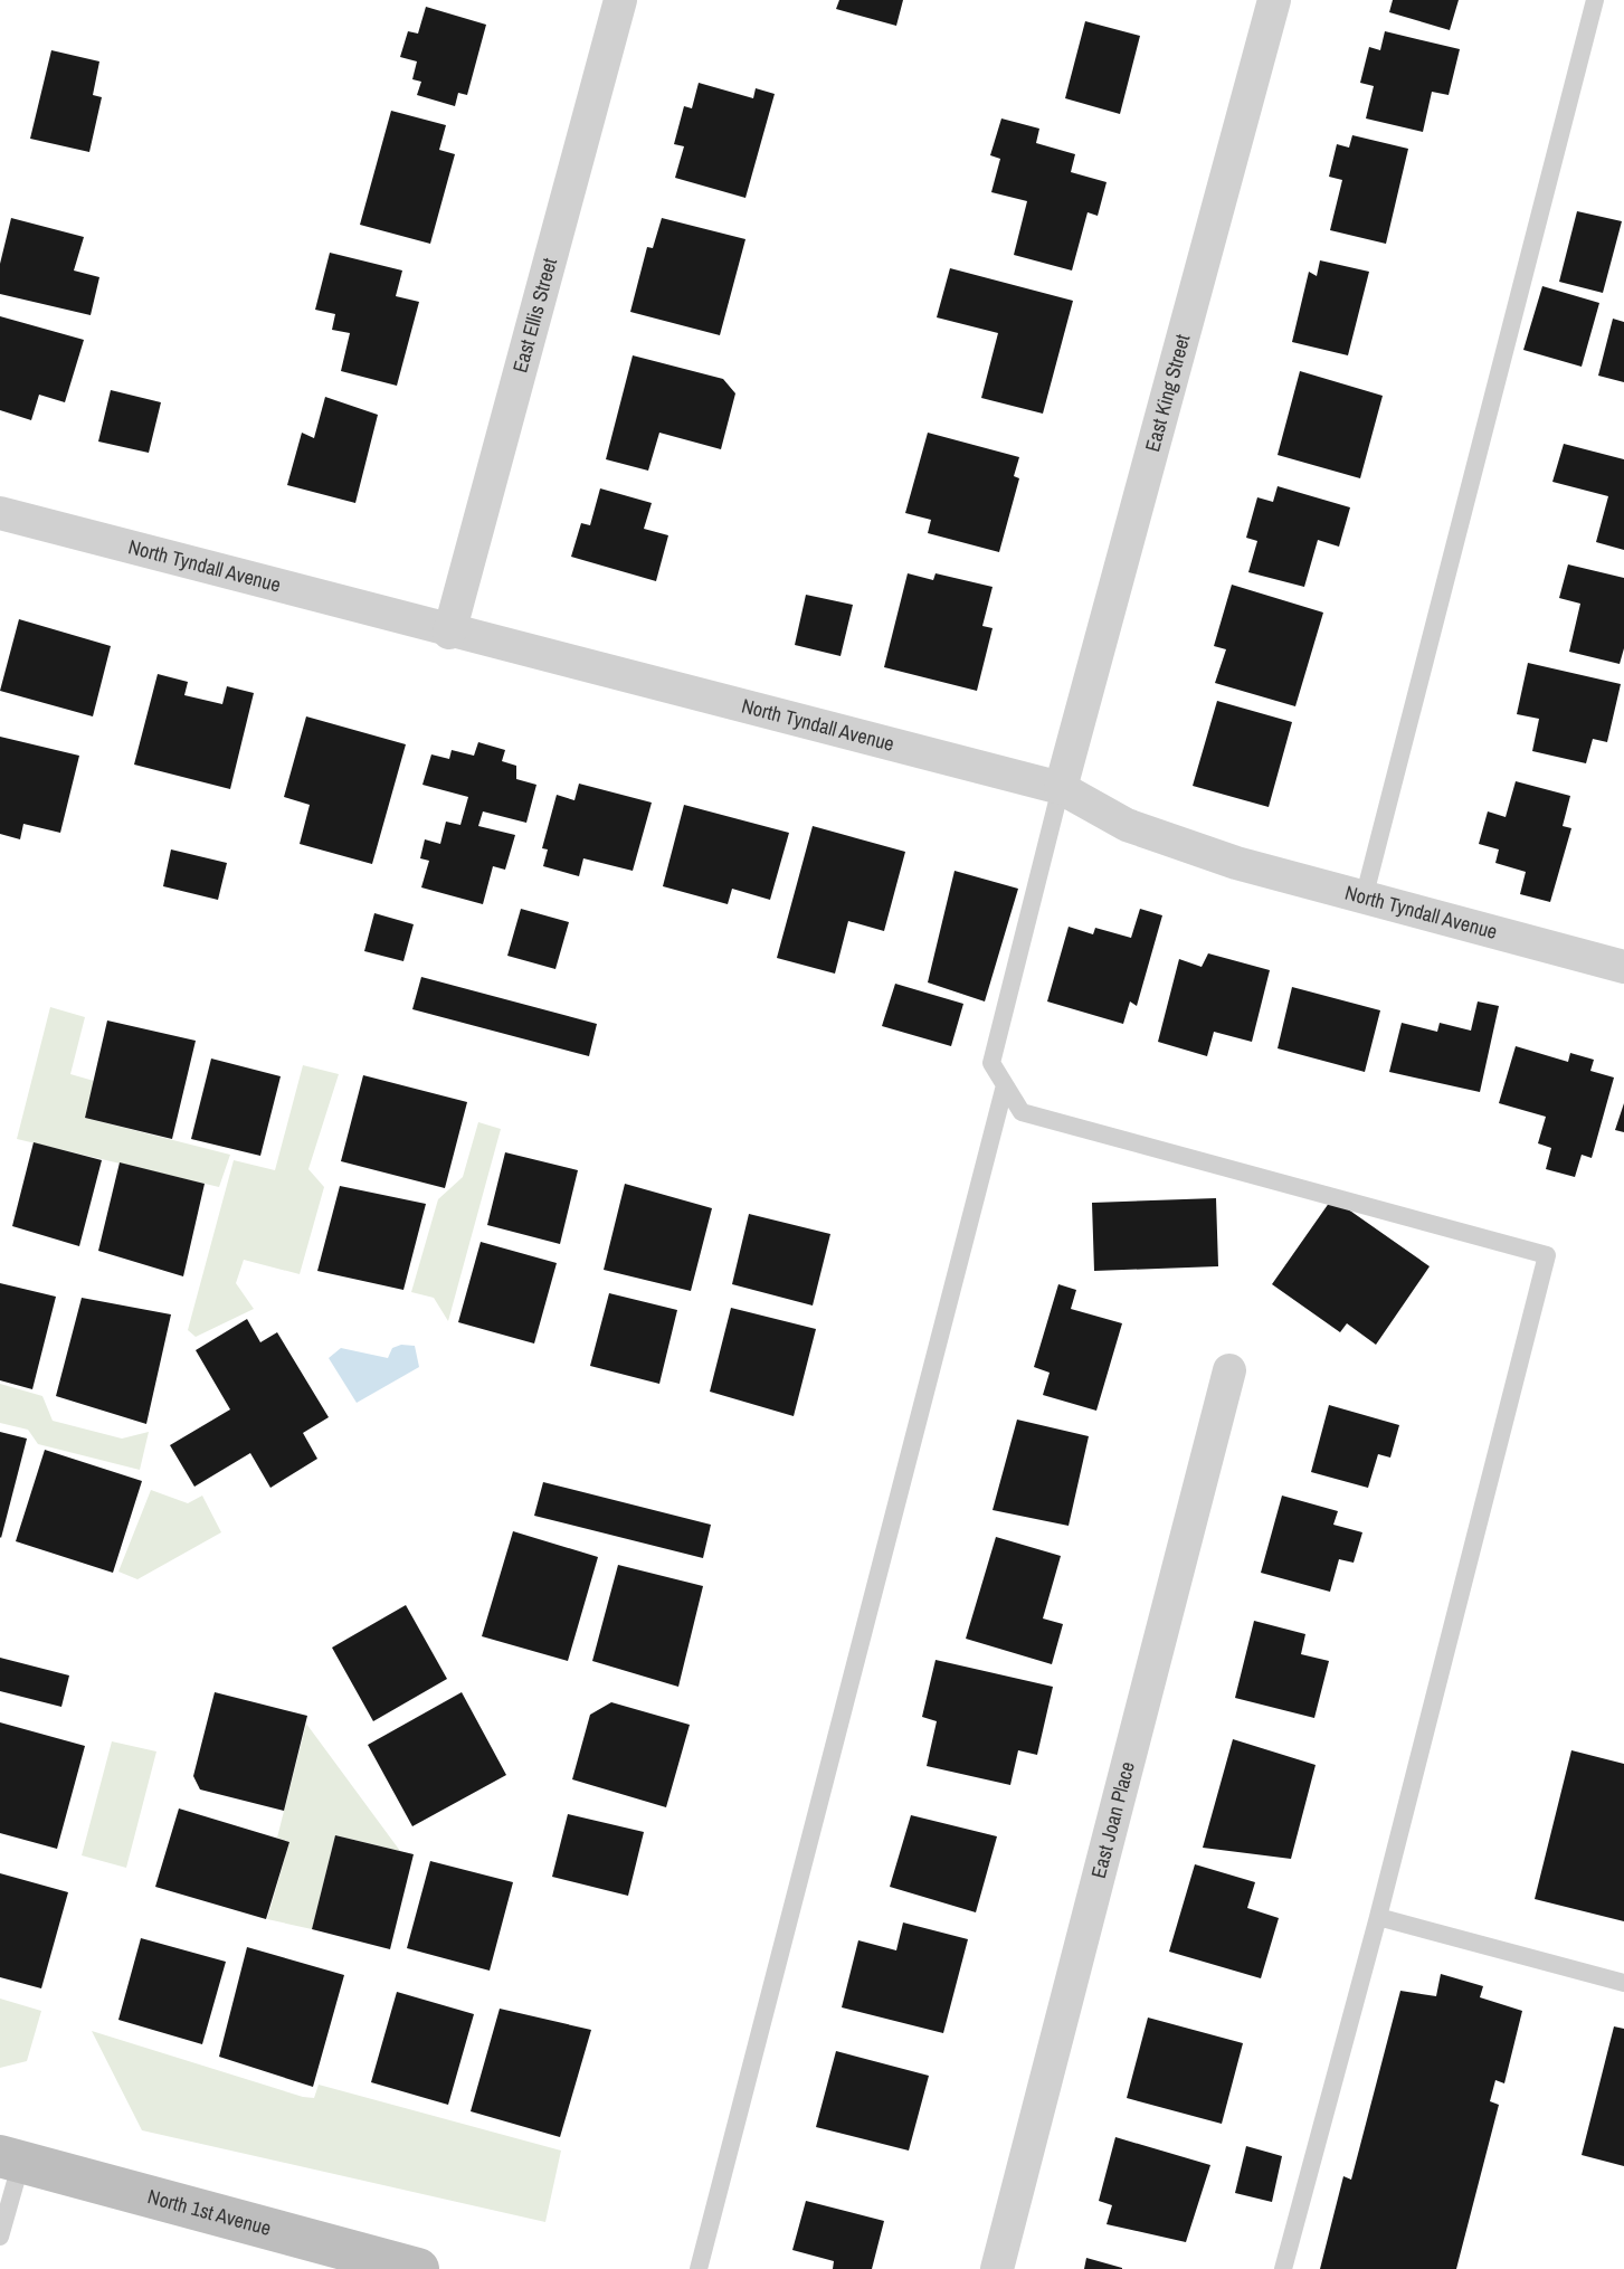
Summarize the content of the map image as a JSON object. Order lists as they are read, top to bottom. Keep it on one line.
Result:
{"streets":{"main road":["North 1st Avenue"],"street":["East Ellis Street","East King Street","North Tyndall Avenue","East Joan Place"]},"crossings":[["East Ellis Street","North Tyndall Avenue"],["East King Street","North Tyndall Avenue"]]}
